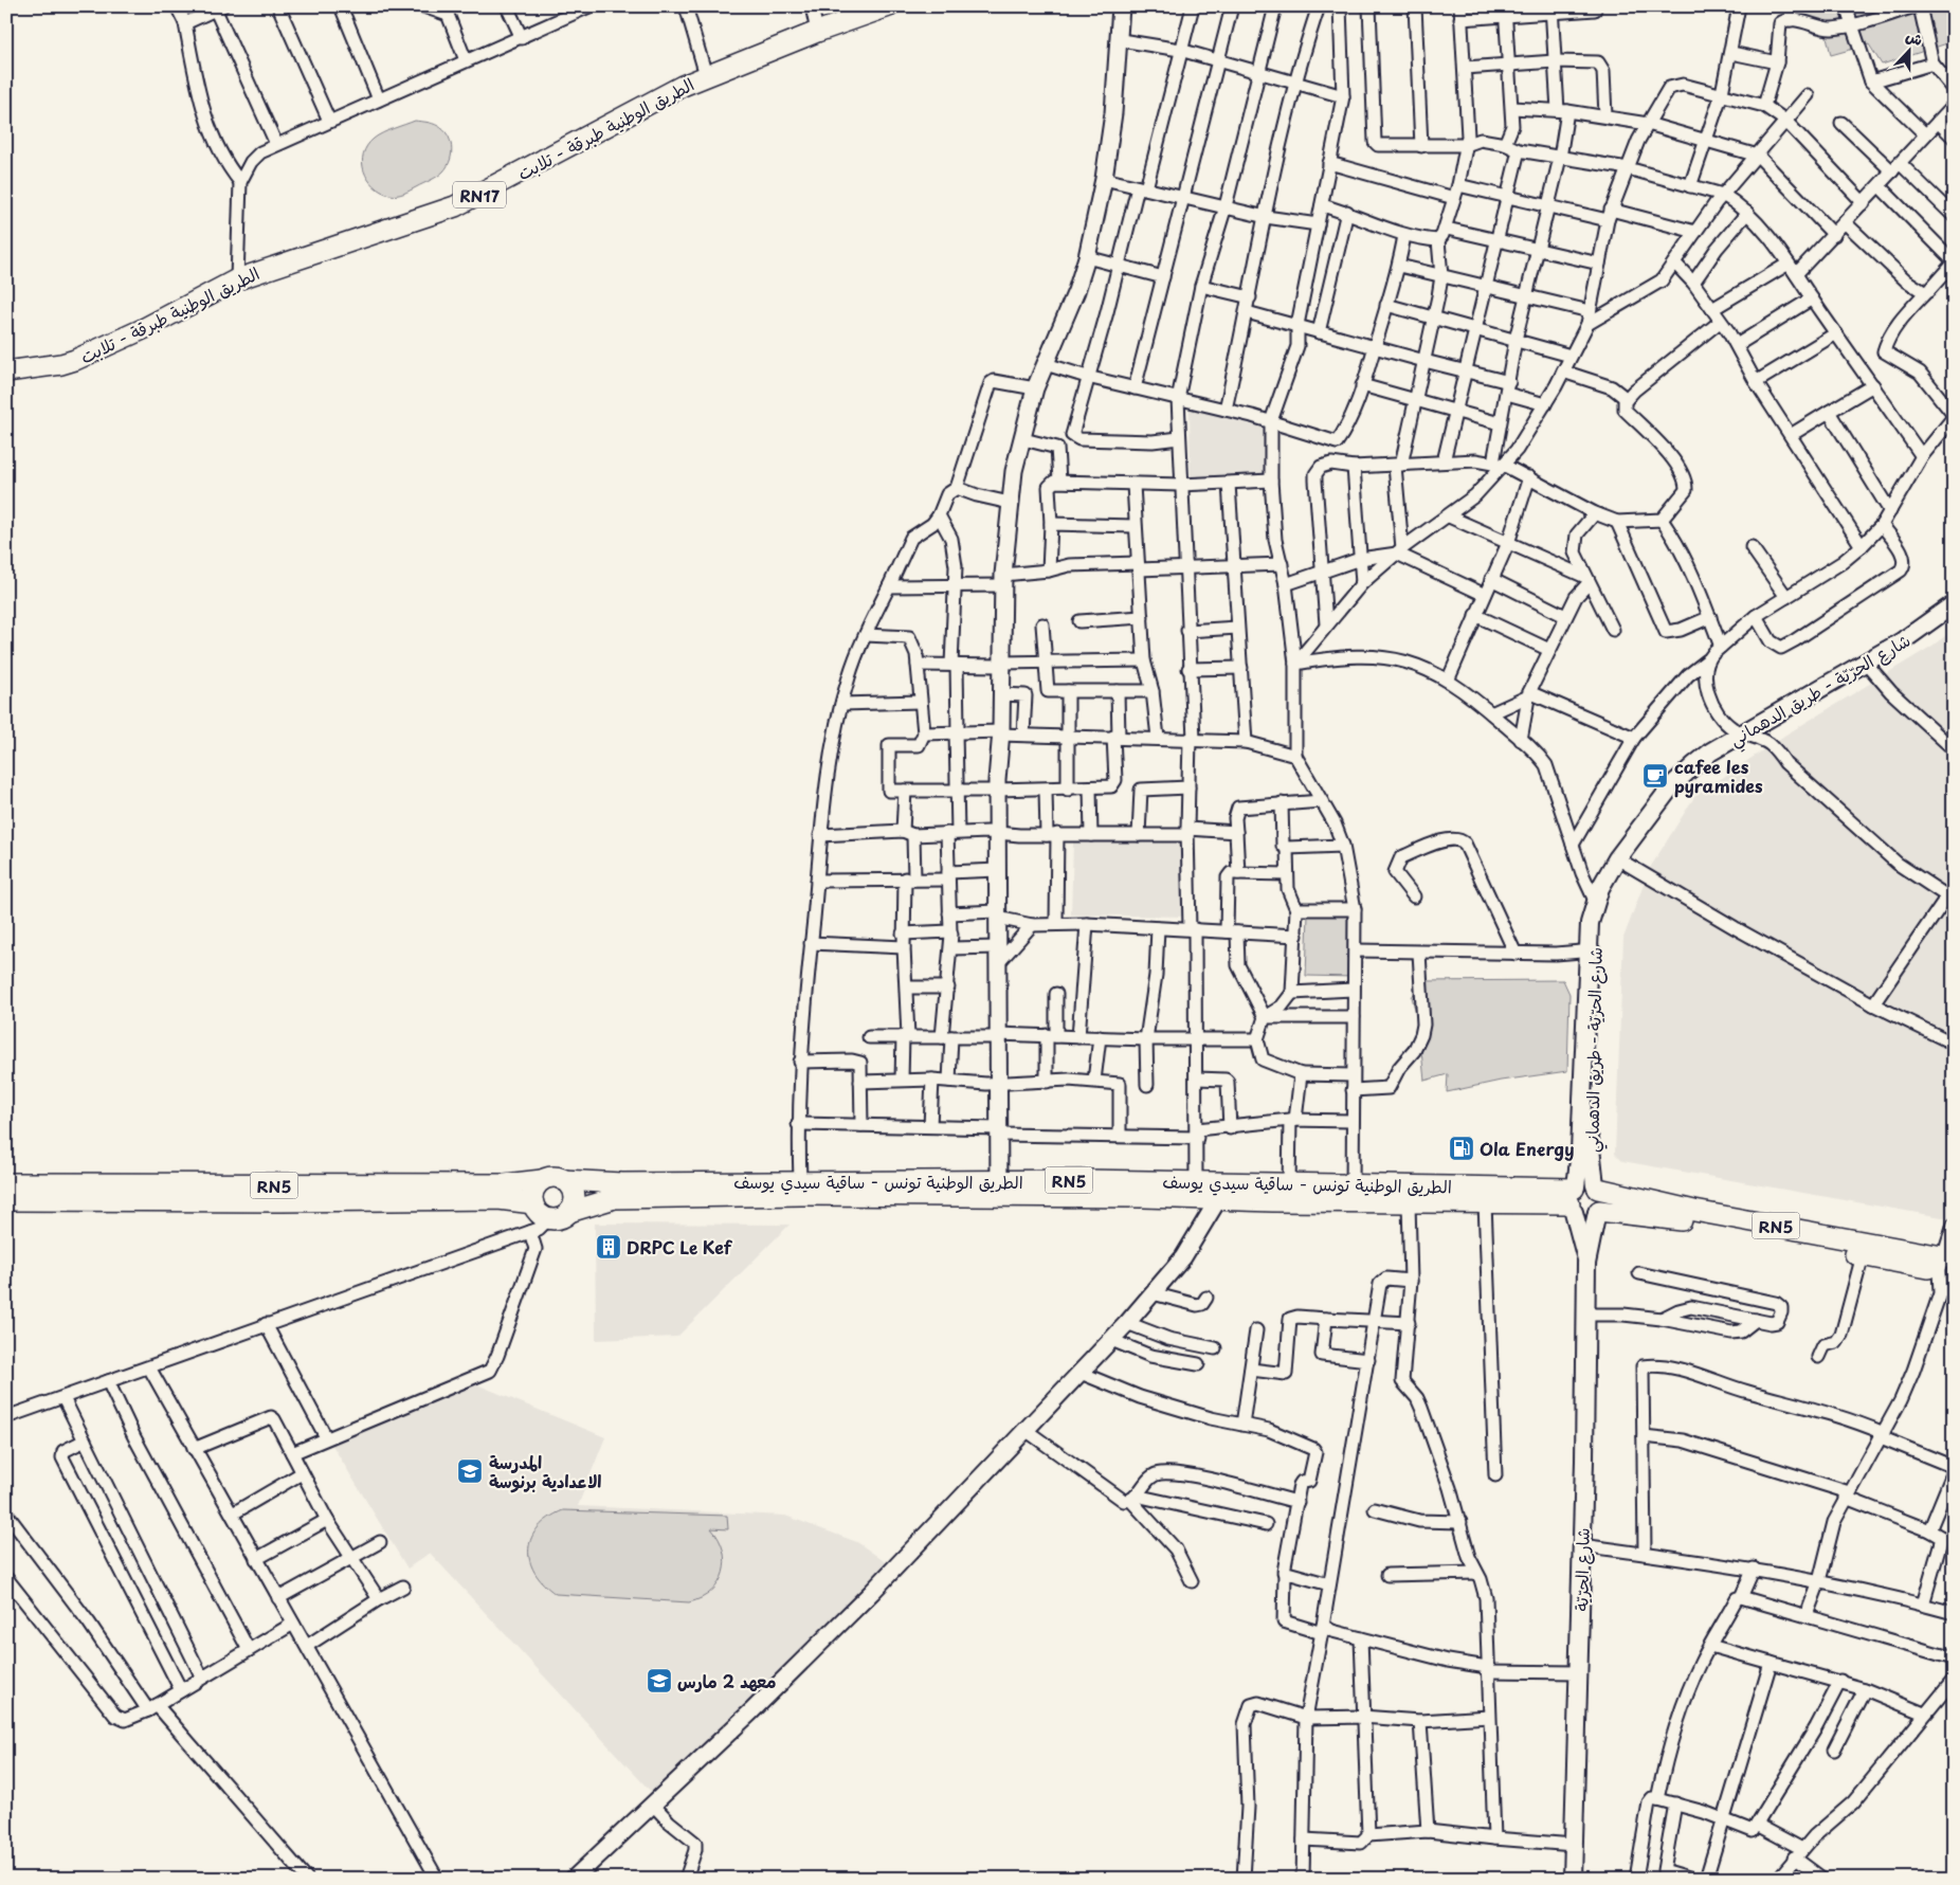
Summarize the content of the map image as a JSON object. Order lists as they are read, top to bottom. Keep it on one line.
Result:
{"streets":{"main road":["الطريق الوطنية طبرقة - تلابت","RN17","شارع الحرّيّة - طريق الدهماني","RN5","الطريق الوطنية تونس - ساقية سيدي يوسف","شارع الحرّيّة"]},"crossings":[["شارع الحرّيّة - طريق الدهماني","الطريق الوطنية تونس - ساقية سيدي يوسف"],["شارع الحرّيّة - طريق الدهماني","شارع الحرّيّة"],["RN5","الطريق الوطنية تونس - ساقية سيدي يوسف"],["RN5","شارع الحرّيّة"],["الطريق الوطنية تونس - ساقية سيدي يوسف","شارع الحرّيّة"]],"places":{"cafe":["cafee les pyramides"],"fuel station":["Ola Energy"],"building":["DRPC Le Kef"],"school or university":["المدرسة الاعدادية برنوسة","معهد 2 مارس"]},"north":"top"}
